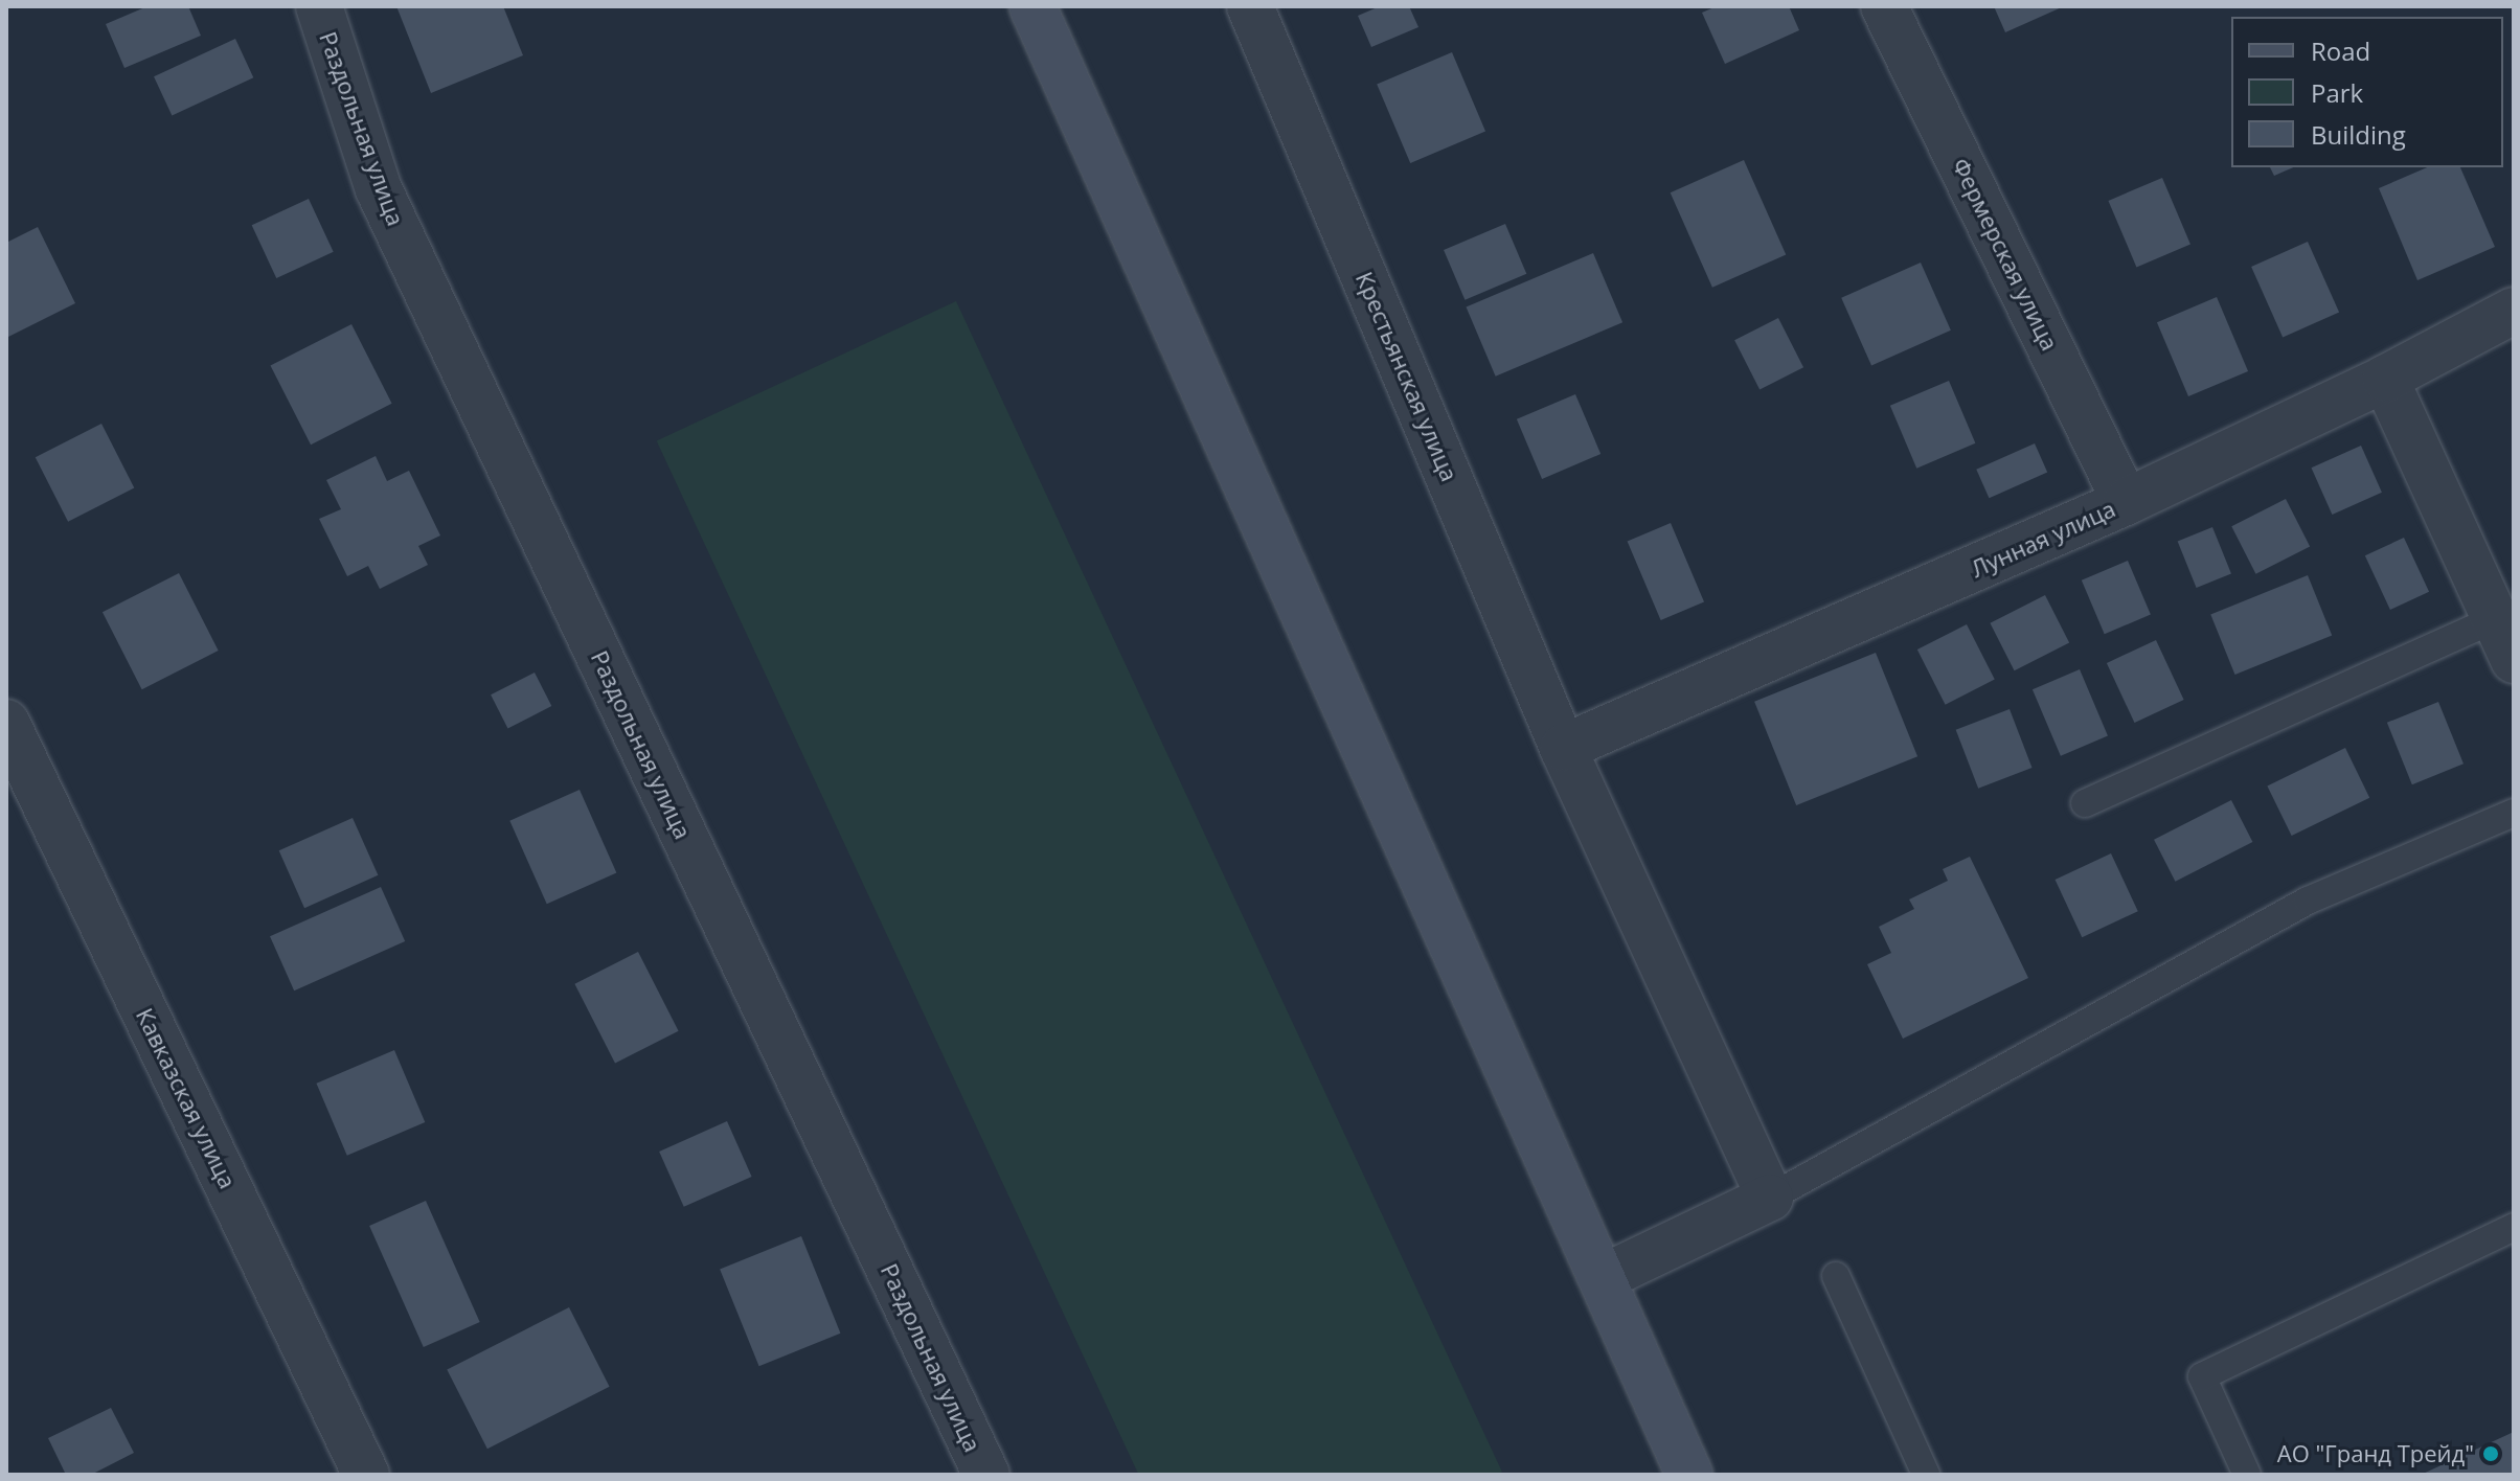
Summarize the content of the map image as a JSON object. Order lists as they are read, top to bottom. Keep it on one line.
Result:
{"streets":{"street":["Раздольная улица","Фермерская улица","Крестьянская улица","Лунная улица","Кавказская улица"]},"crossings":[["Фермерская улица","Лунная улица"],["Крестьянская улица","Лунная улица"]],"places":["АО \"Гранд Трейд\""],"legend":["Road","Park","Building"]}
